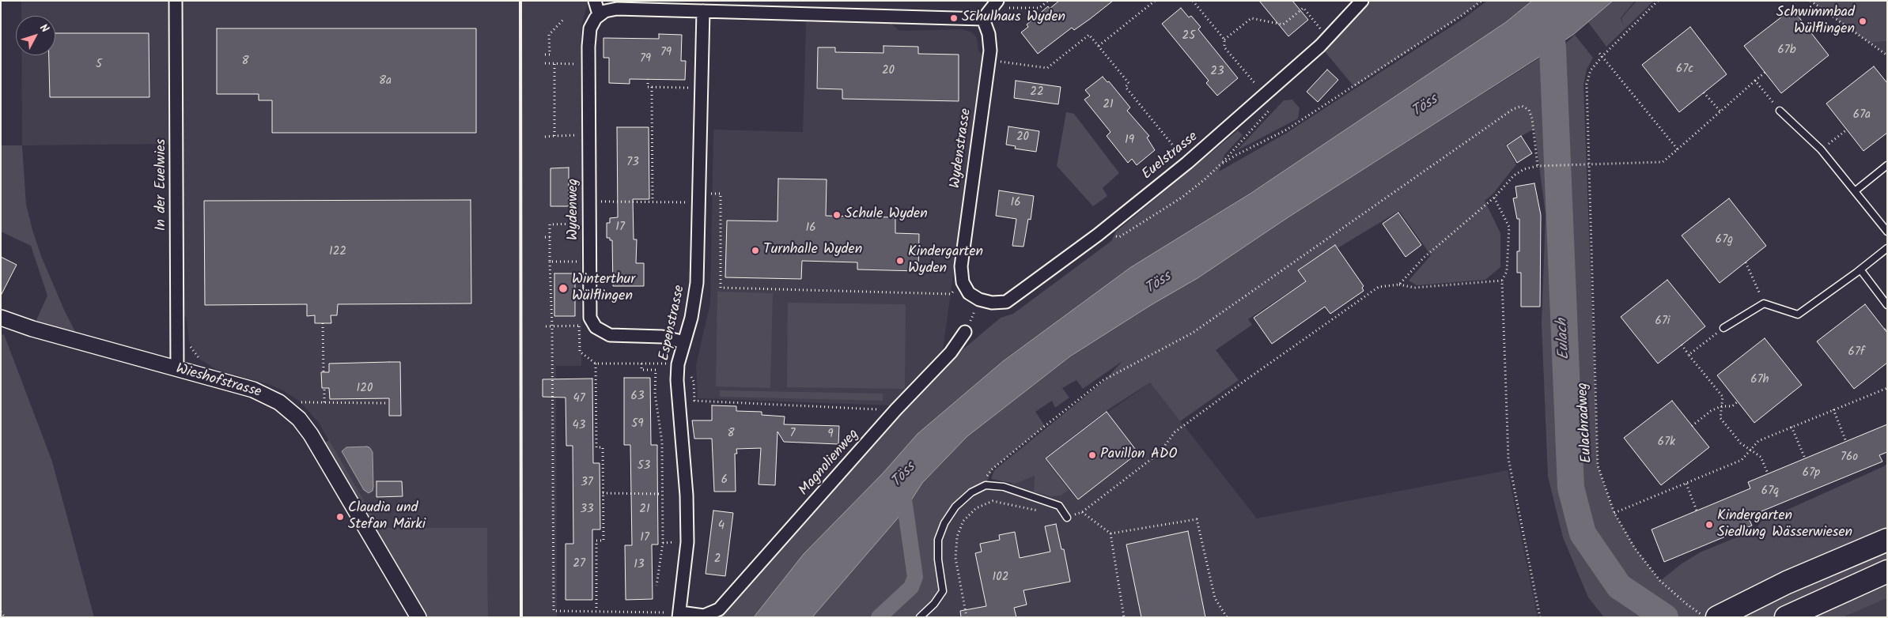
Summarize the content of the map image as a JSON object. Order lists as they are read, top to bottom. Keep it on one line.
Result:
{"streets":{"street":["Wydenstrasse","Euelstrasse","In der Euelwies","Wydenweg","Espenstrasse","Wieshofstrasse","Magnolienweg"],"path":["Eulachradweg"]},"crossings":[["In der Euelwies","Wieshofstrasse"],["Wydenweg","Espenstrasse"],["Espenstrasse","Magnolienweg"]],"water":["Töss","Eulach"],"places":["Schulhaus Wyden","Schwimmbad Wülflingen","Schule Wyden","Turnhalle Wyden","Kindergarten Wyden","Winterthur Wülflingen","Pavillon ADO","Claudia und Stefan Märki","Kindergarten Siedlung Wässerwiesen"],"house_numbers":["25","67b","79","79","8","5","67c","20","23","8a","22","21","67a","20","19","73","16","17","16","67g","122","67i","67f","67h","120","63","47","59","43","8","7","9","67k","76o","53","67p","6","37","67q","33","21","4","17","2","27","13","102"],"north":"top right"}
